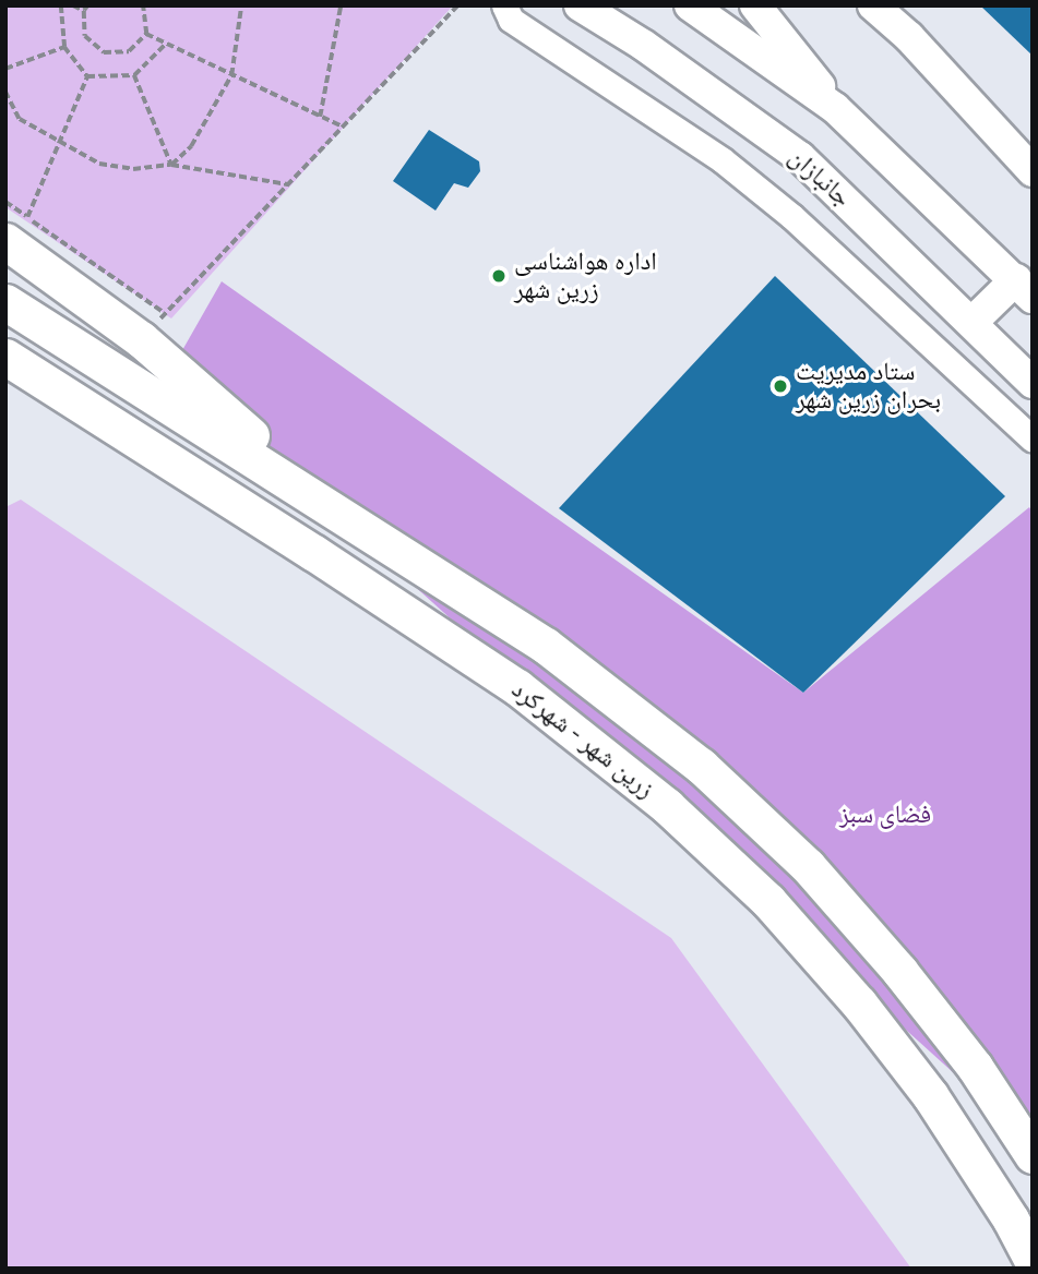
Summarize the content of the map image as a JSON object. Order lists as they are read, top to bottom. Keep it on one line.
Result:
{"streets":{"highway":["زرین شهر - شهرکرد"],"main road":["جانبازان"]},"parks":["فضای سبز"],"places":["اداره هواشناسی زرین شهر","ستاد مدیریت بحران زرین شهر"]}
